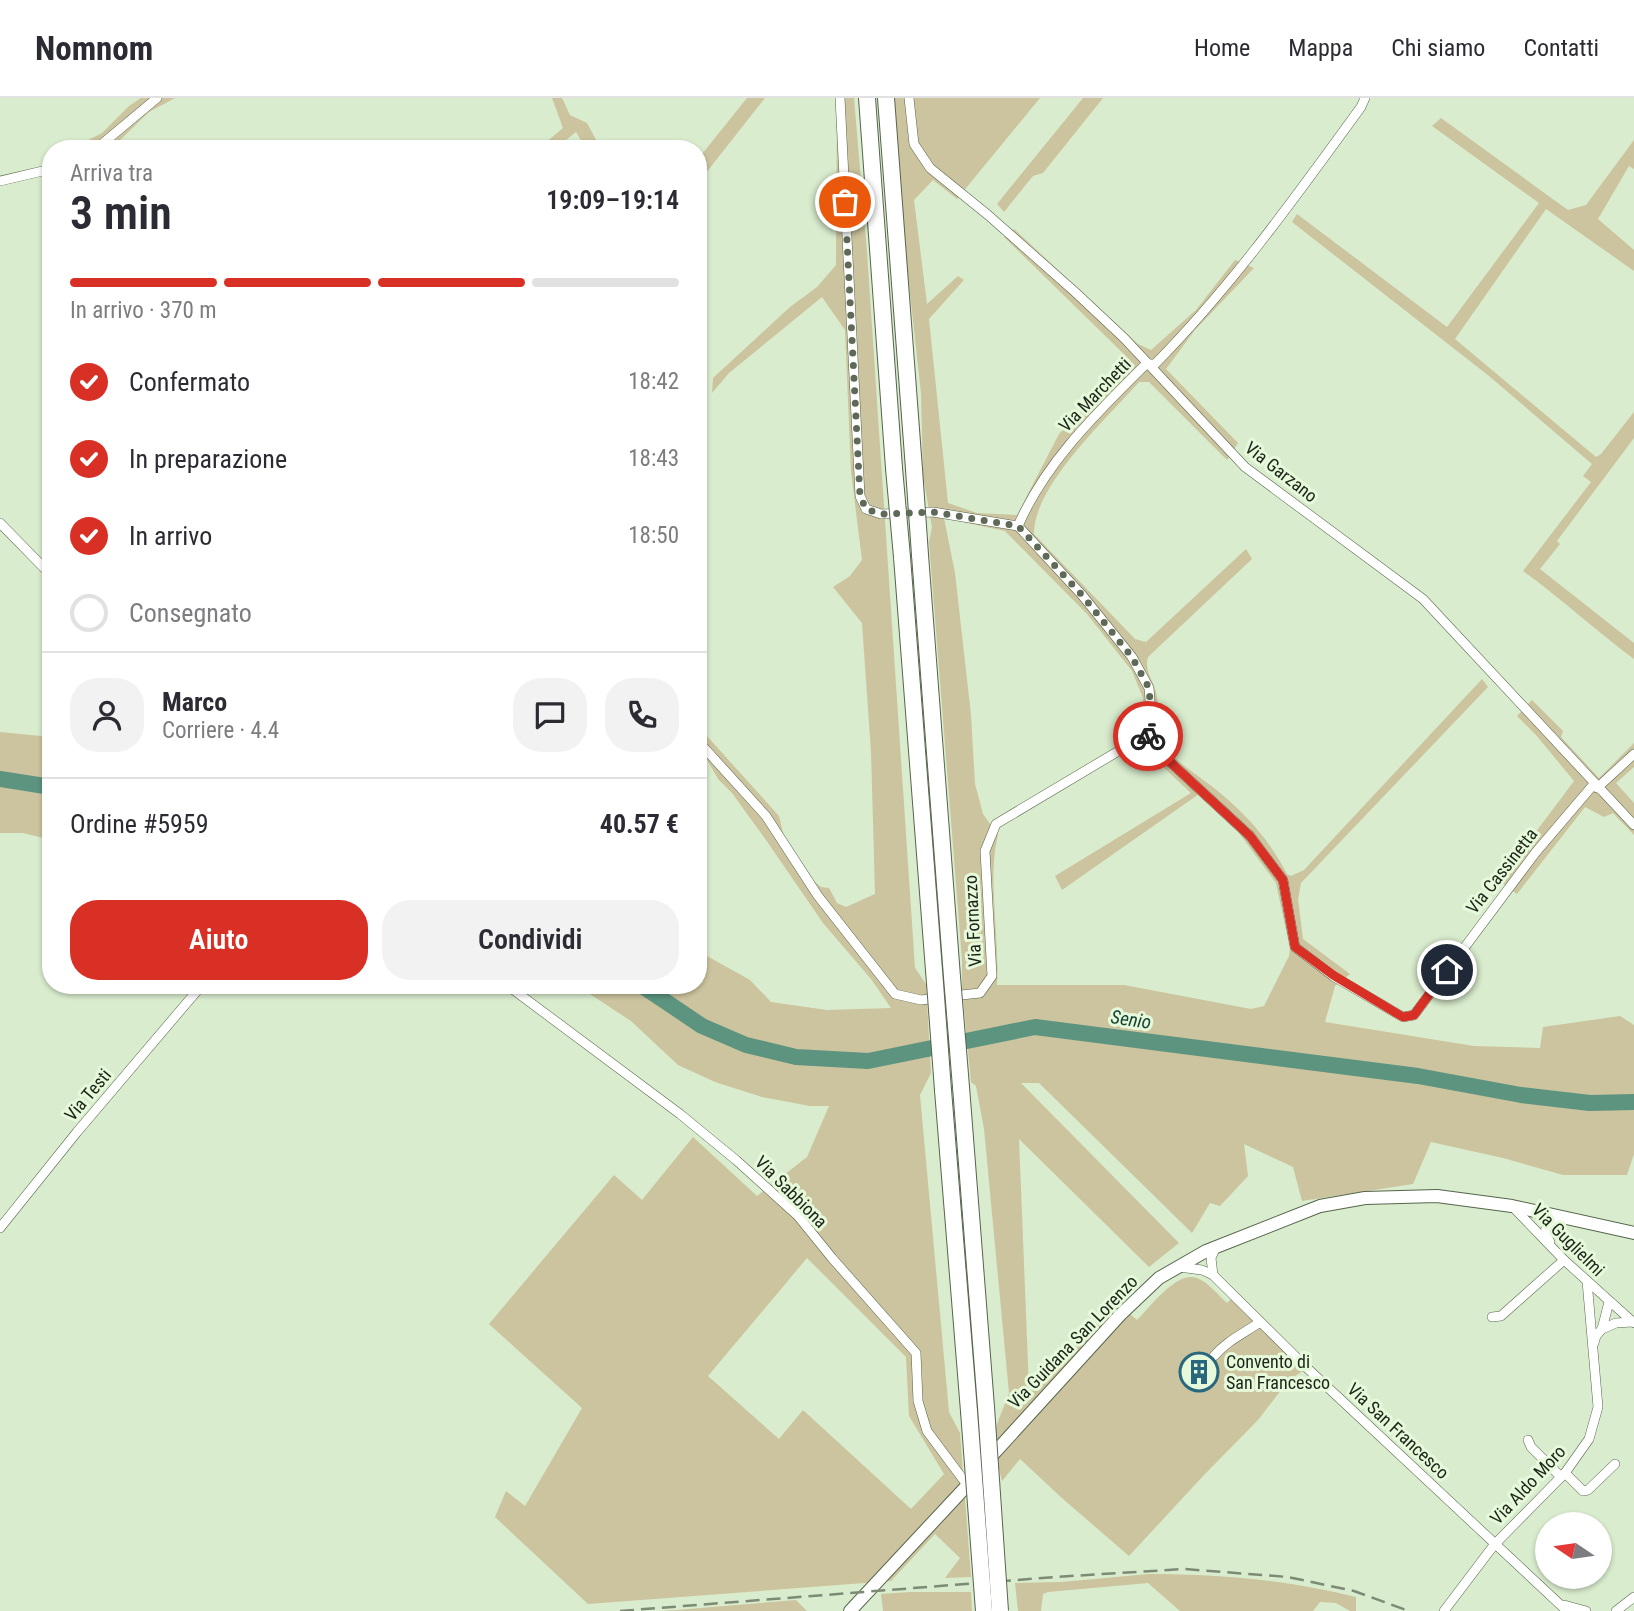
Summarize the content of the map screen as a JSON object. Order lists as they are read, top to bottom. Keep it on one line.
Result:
{"streets":{"street":["Via Marchetti","Via Garzano","Via Cassinetta","Via Fornazzo","Via Testi","Via Sabbiona","Via Guglielmi","Via Guidana San Lorenzo","Via San Francesco","Via Aldo Moro"]},"crossings":[["Via Marchetti","Via Garzano"],["Via Garzano","Via Cassinetta"],["Via Cassinetta","Via Fornazzo"],["Via Sabbiona","Via Guidana San Lorenzo"],["Via Guglielmi","Via Guidana San Lorenzo"],["Via Guglielmi","Via Aldo Moro"],["Via San Francesco","Via Aldo Moro"]],"water":["Senio"],"places":{"building":["Convento di San Francesco"]},"north":"left","page":{"header":"Nomnom","nav":["Home","Mappa","Chi siamo","Contatti"],"heading":["3 min","Arriva tra","19:09–19:14"],"panel":["Marco","Corriere · 4.4","Ordine #5959","40.57 €"],"bar":"In arrivo · 370 m","list":[["Confermato","18:42"],["In preparazione","18:43"],["In arrivo","18:50"],"Consegnato"],"buttons":["Aiuto","Condividi"]}}
